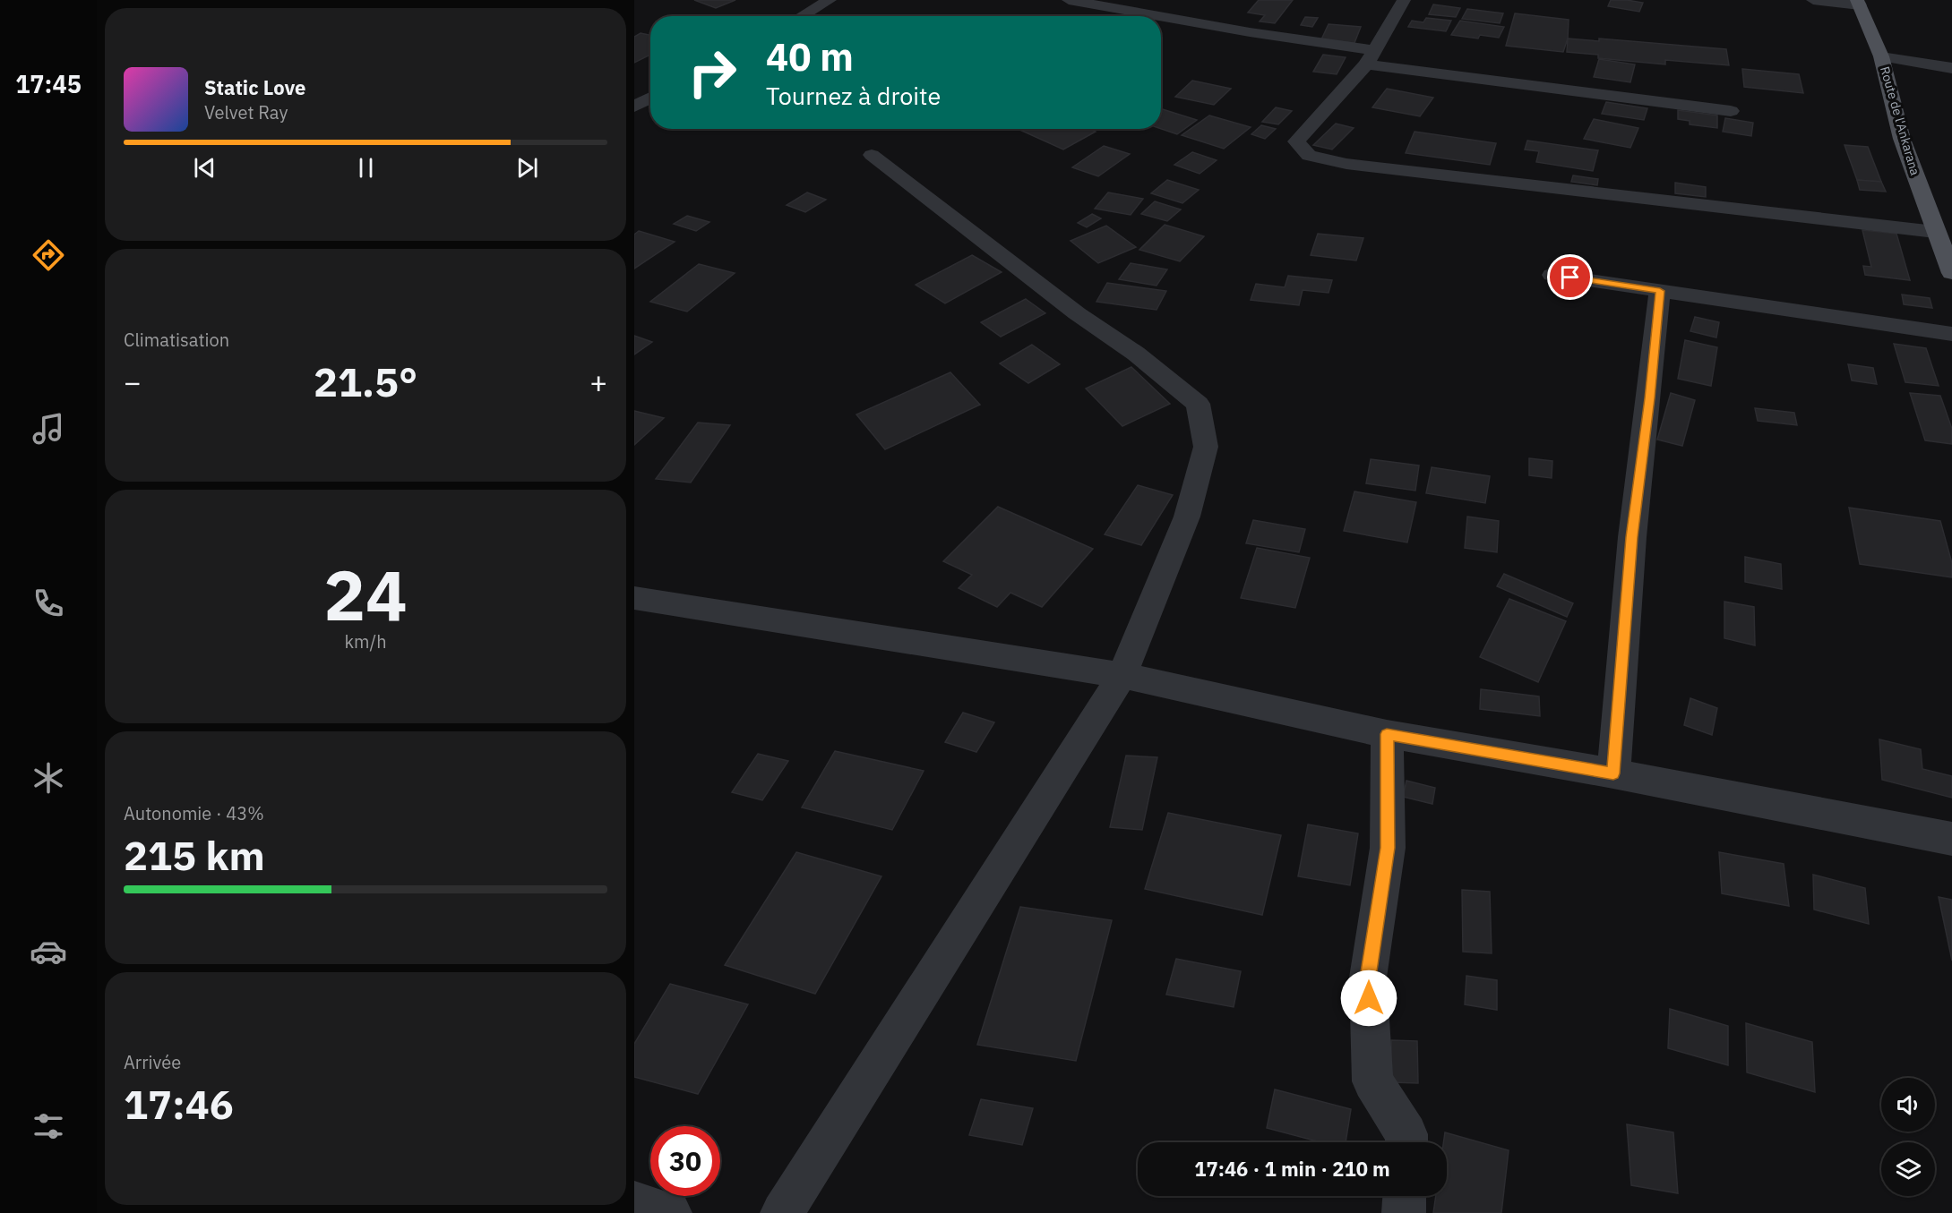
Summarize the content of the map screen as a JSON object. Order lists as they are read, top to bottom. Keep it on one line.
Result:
{"streets":{"main road":["Route de l'Ankarana"]},"page":{"tabs":"17:45","turn":["40 m","Tournez à droite"],"song":["Static Love","Velvet Ray"],"tile":["Climatisation",["24","km/h"],["Autonomie · 43%","215 km"],["Arrivée","17:46"]],"heat":["−","21.5°","+"],"limit":"30","trip":"17:46 · 1 min · 210 m"}}
